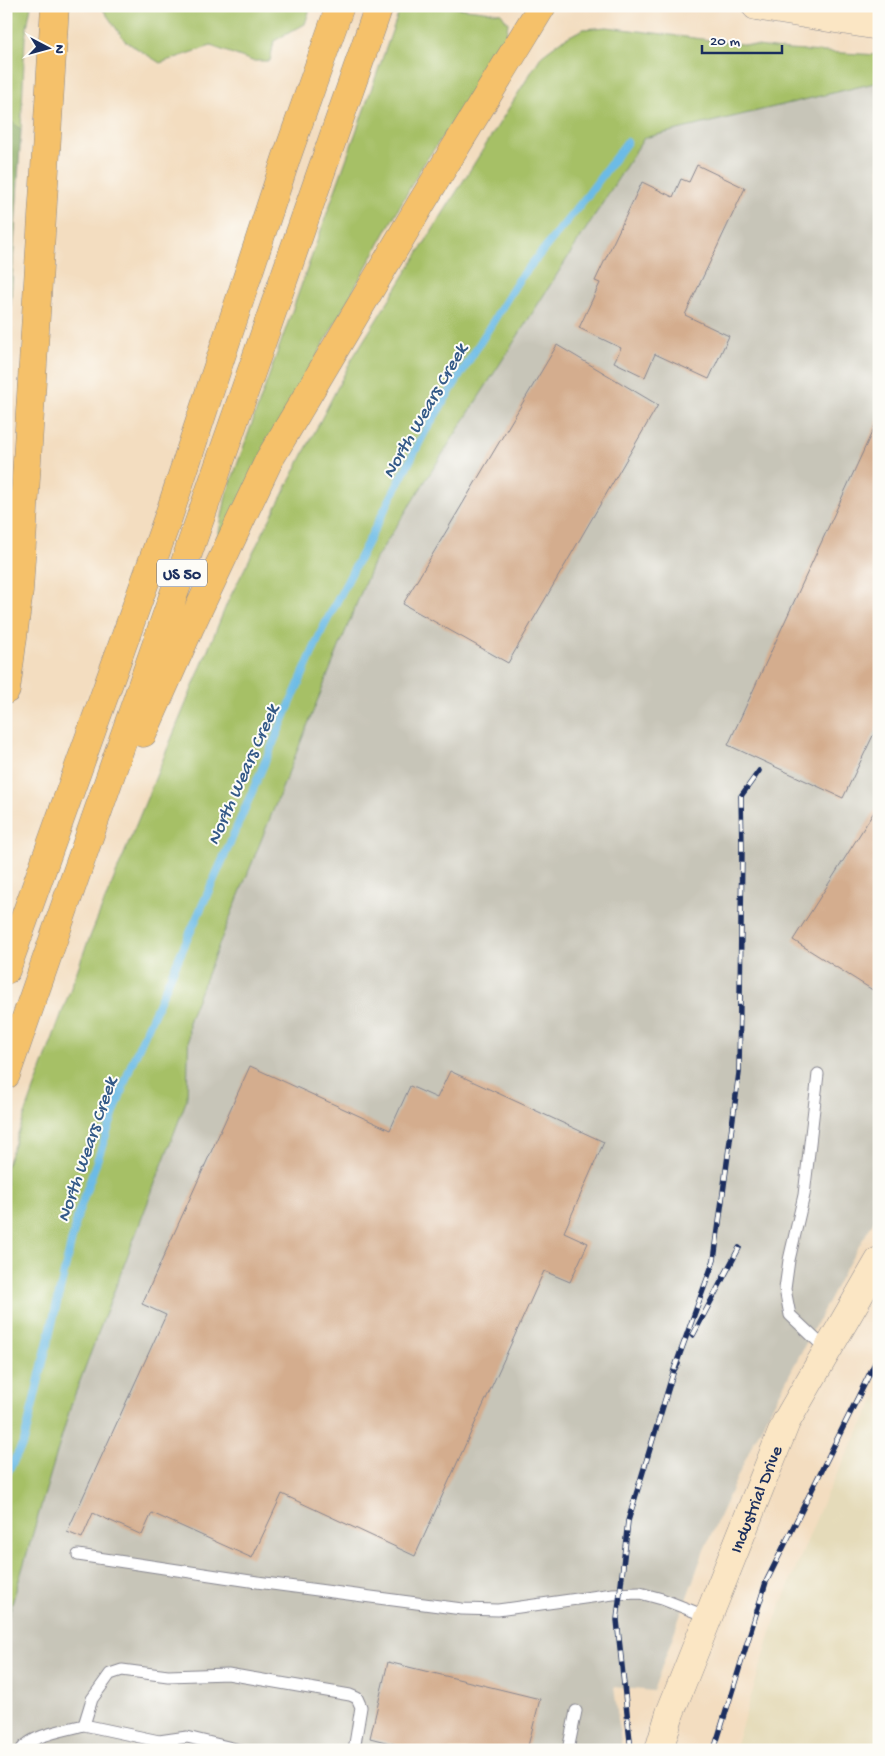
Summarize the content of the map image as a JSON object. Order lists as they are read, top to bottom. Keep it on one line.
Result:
{"streets":{"highway":["US 50"],"main road":["Industrial Drive"]},"water":["North Wears Creek"],"scale_bar":"20 m","north":"right"}
